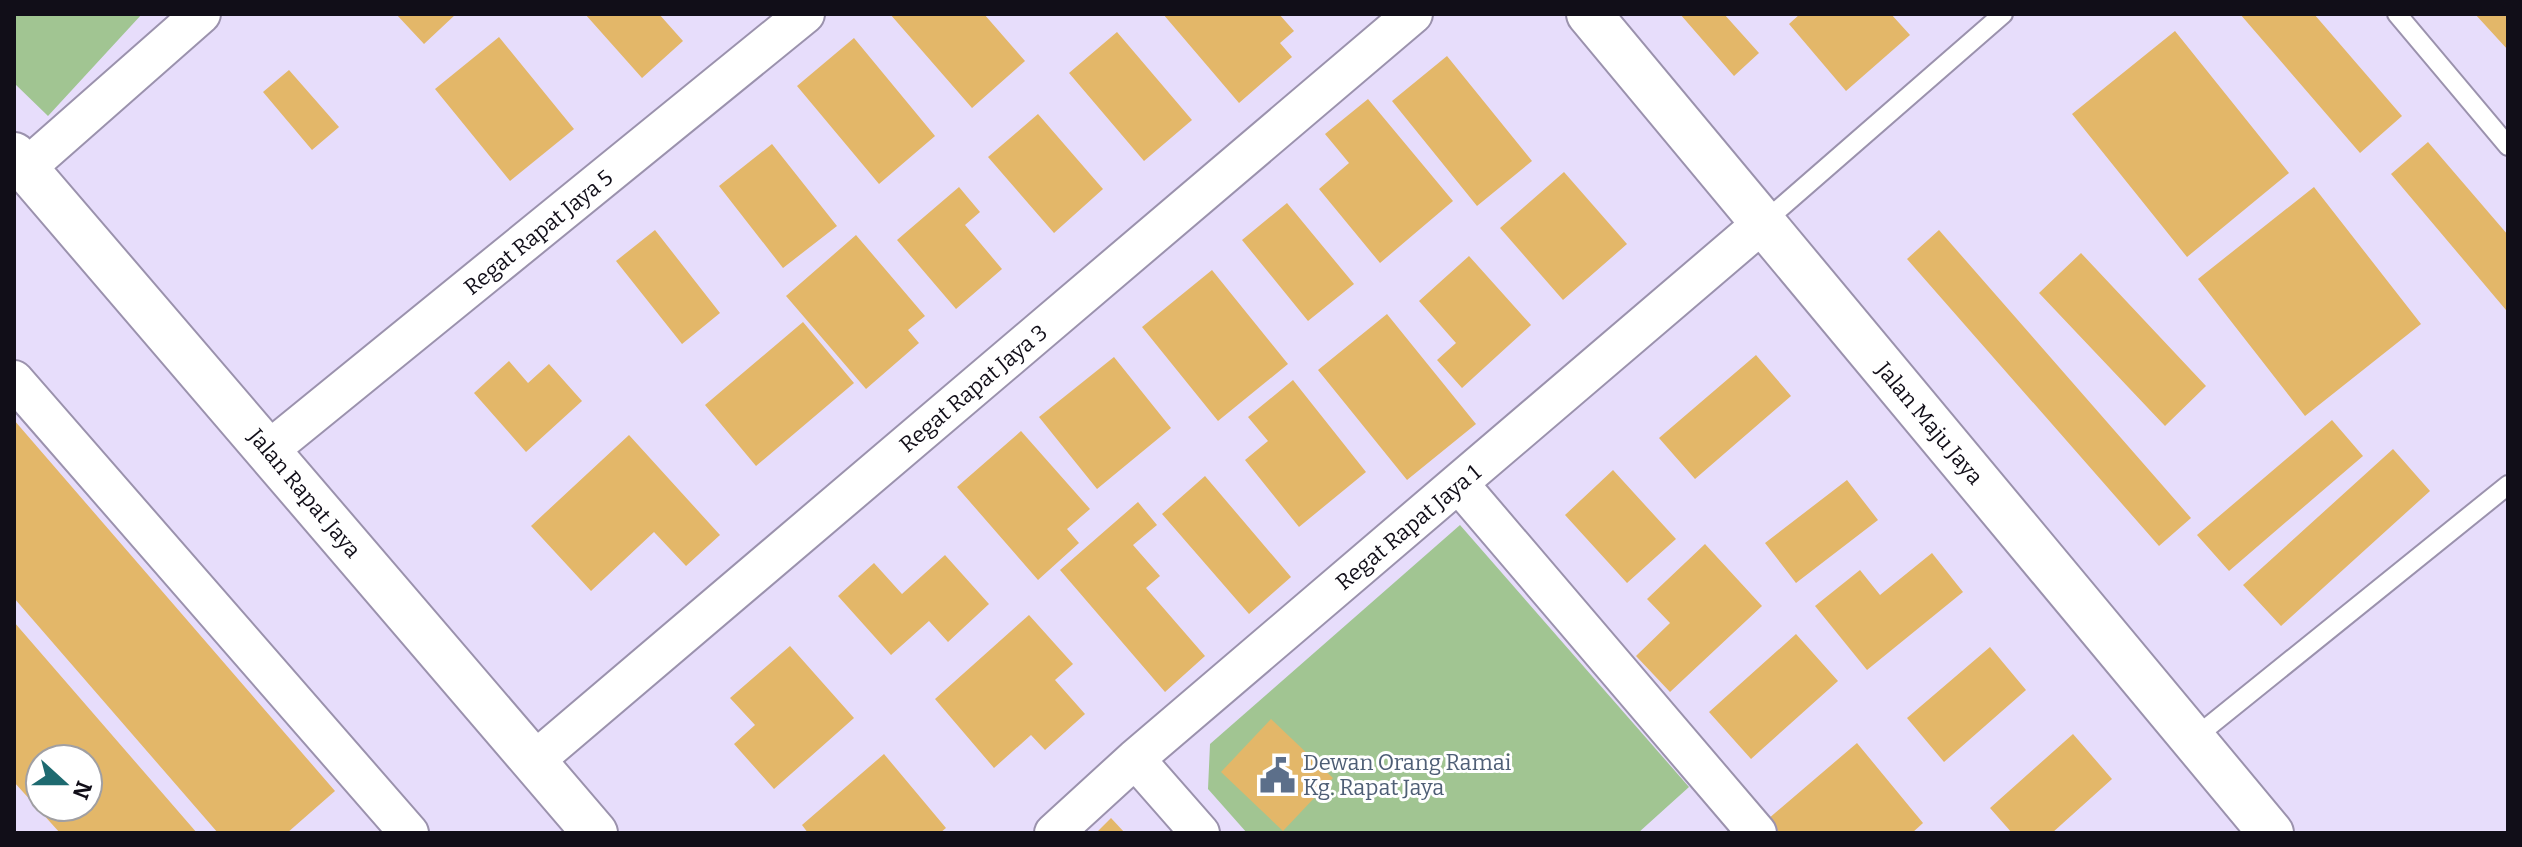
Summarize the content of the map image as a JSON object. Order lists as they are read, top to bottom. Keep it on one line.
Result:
{"streets":{"street":["Regat Rapat Jaya 5","Regat Rapat Jaya 3","Jalan Maju Jaya","Jalan Rapat Jaya","Regat Rapat Jaya 1"]},"crossings":[["Regat Rapat Jaya 5","Jalan Rapat Jaya"],["Regat Rapat Jaya 3","Jalan Rapat Jaya"],["Jalan Maju Jaya","Regat Rapat Jaya 1"]],"places":{"public building":["Dewan Orang Ramai Kg. Rapat Jaya"]},"north":"right"}
